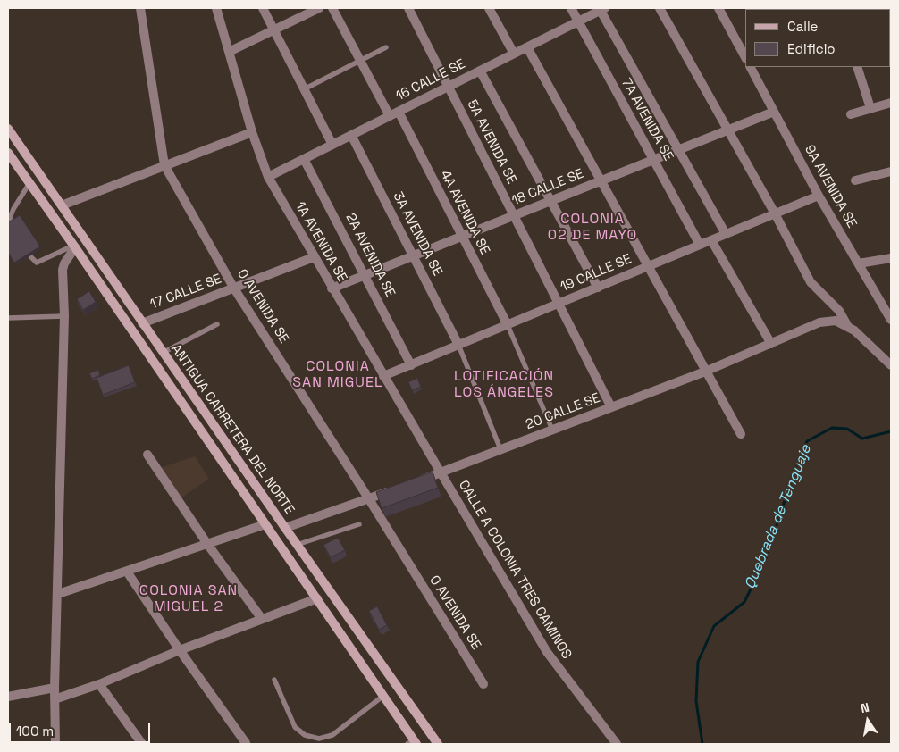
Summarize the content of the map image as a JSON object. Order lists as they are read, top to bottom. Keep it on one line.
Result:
{"streets":{"main road":["ANTIGUA CARRETERA DEL NORTE"],"street":["16 CALLE SE","7A AVENIDA SE","5A AVENIDA SE","9A AVENIDA SE","18 CALLE SE","4A AVENIDA SE","3A AVENIDA SE","1A AVENIDA SE","2A AVENIDA SE","19 CALLE SE","17 CALLE SE","0 AVENIDA SE","20 CALLE SE","CALLE A COLONIA TRES CAMINOS"]},"crossings":[["16 CALLE SE","7A AVENIDA SE"],["16 CALLE SE","5A AVENIDA SE"],["16 CALLE SE","4A AVENIDA SE"],["16 CALLE SE","3A AVENIDA SE"],["16 CALLE SE","1A AVENIDA SE"],["16 CALLE SE","2A AVENIDA SE"],["7A AVENIDA SE","18 CALLE SE"],["7A AVENIDA SE","19 CALLE SE"],["5A AVENIDA SE","18 CALLE SE"],["5A AVENIDA SE","19 CALLE SE"],["5A AVENIDA SE","20 CALLE SE"],["9A AVENIDA SE","18 CALLE SE"],["9A AVENIDA SE","19 CALLE SE"],["18 CALLE SE","4A AVENIDA SE"],["18 CALLE SE","3A AVENIDA SE"],["18 CALLE SE","1A AVENIDA SE"],["18 CALLE SE","2A AVENIDA SE"],["4A AVENIDA SE","19 CALLE SE"],["3A AVENIDA SE","19 CALLE SE"],["1A AVENIDA SE","19 CALLE SE"],["1A AVENIDA SE","17 CALLE SE"],["1A AVENIDA SE","20 CALLE SE"],["1A AVENIDA SE","CALLE A COLONIA TRES CAMINOS"],["2A AVENIDA SE","19 CALLE SE"],["17 CALLE SE","0 AVENIDA SE"],["17 CALLE SE","ANTIGUA CARRETERA DEL NORTE"],["20 CALLE SE","CALLE A COLONIA TRES CAMINOS"]],"districts":["COLONIA 02 DE MAYO","COLONIA SAN MIGUEL","LOTIFICACIÓN LOS ÁNGELES","COLONIA SAN MIGUEL 2"],"water":["Quebrada de Tenguaje"],"legend":["Calle","Edificio"],"scale_bar":"100 m","north":"top"}
